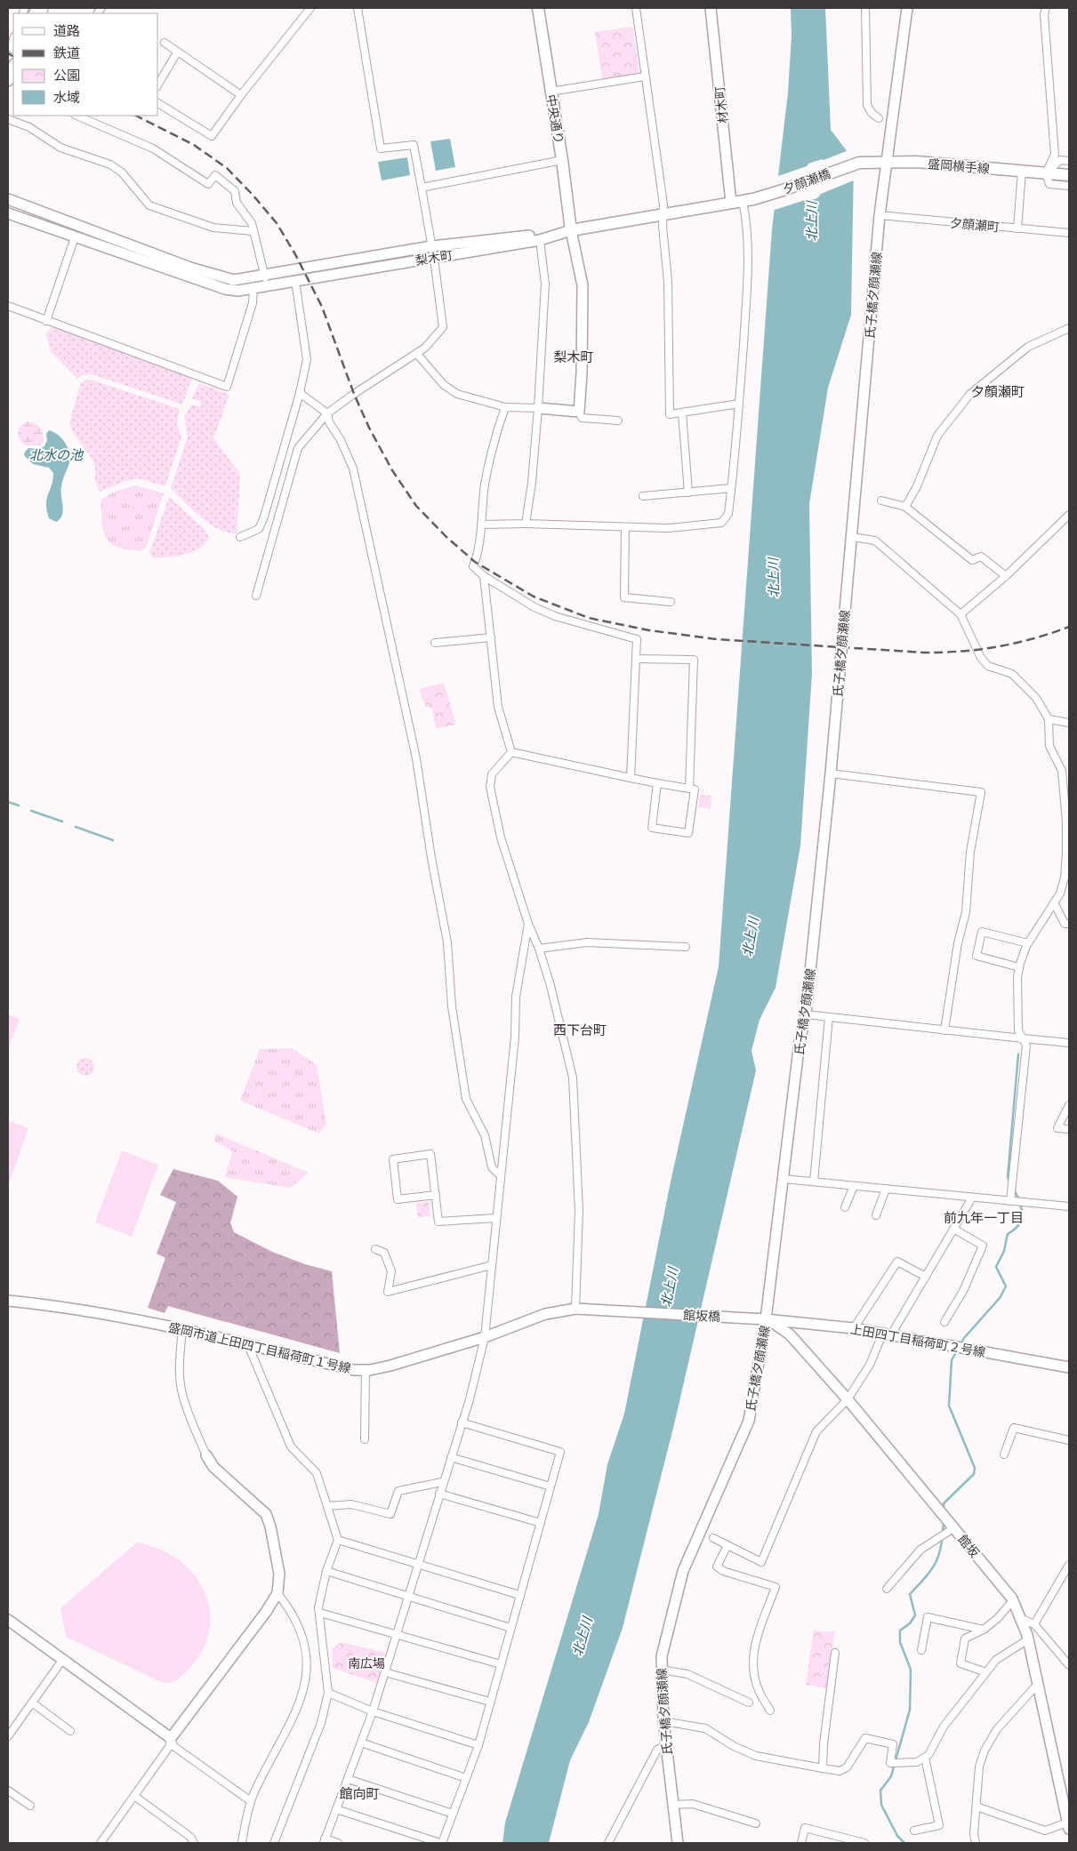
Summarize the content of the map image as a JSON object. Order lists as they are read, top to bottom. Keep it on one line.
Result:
{"streets":{"main road":["中央通り","盛岡横手線","夕顔瀬橋"],"street":["材木町","夕顔瀬町","梨木町","氏子橋夕顔瀬線","館坂橋","上田四丁目稲荷町２号線","盛岡市道上田四丁目稲荷町１号線","館坂"]},"crossings":[["材木町","夕顔瀬橋"],["中央通り","梨木町"],["盛岡横手線","夕顔瀬橋"],["盛岡横手線","氏子橋夕顔瀬線"],["夕顔瀬町","氏子橋夕顔瀬線"],["氏子橋夕顔瀬線","館坂橋"],["氏子橋夕顔瀬線","上田四丁目稲荷町２号線"],["氏子橋夕顔瀬線","館坂"],["館坂橋","上田四丁目稲荷町２号線"],["館坂橋","盛岡市道上田四丁目稲荷町１号線"],["館坂橋","館坂"],["上田四丁目稲荷町２号線","館坂"]],"districts":["梨木町","夕顔瀬町","西下台町","前九年一丁目","館向町"],"water":["北上川","北水の池"],"parks":["南広場"],"legend":["道路","鉄道","公園","水域"]}
